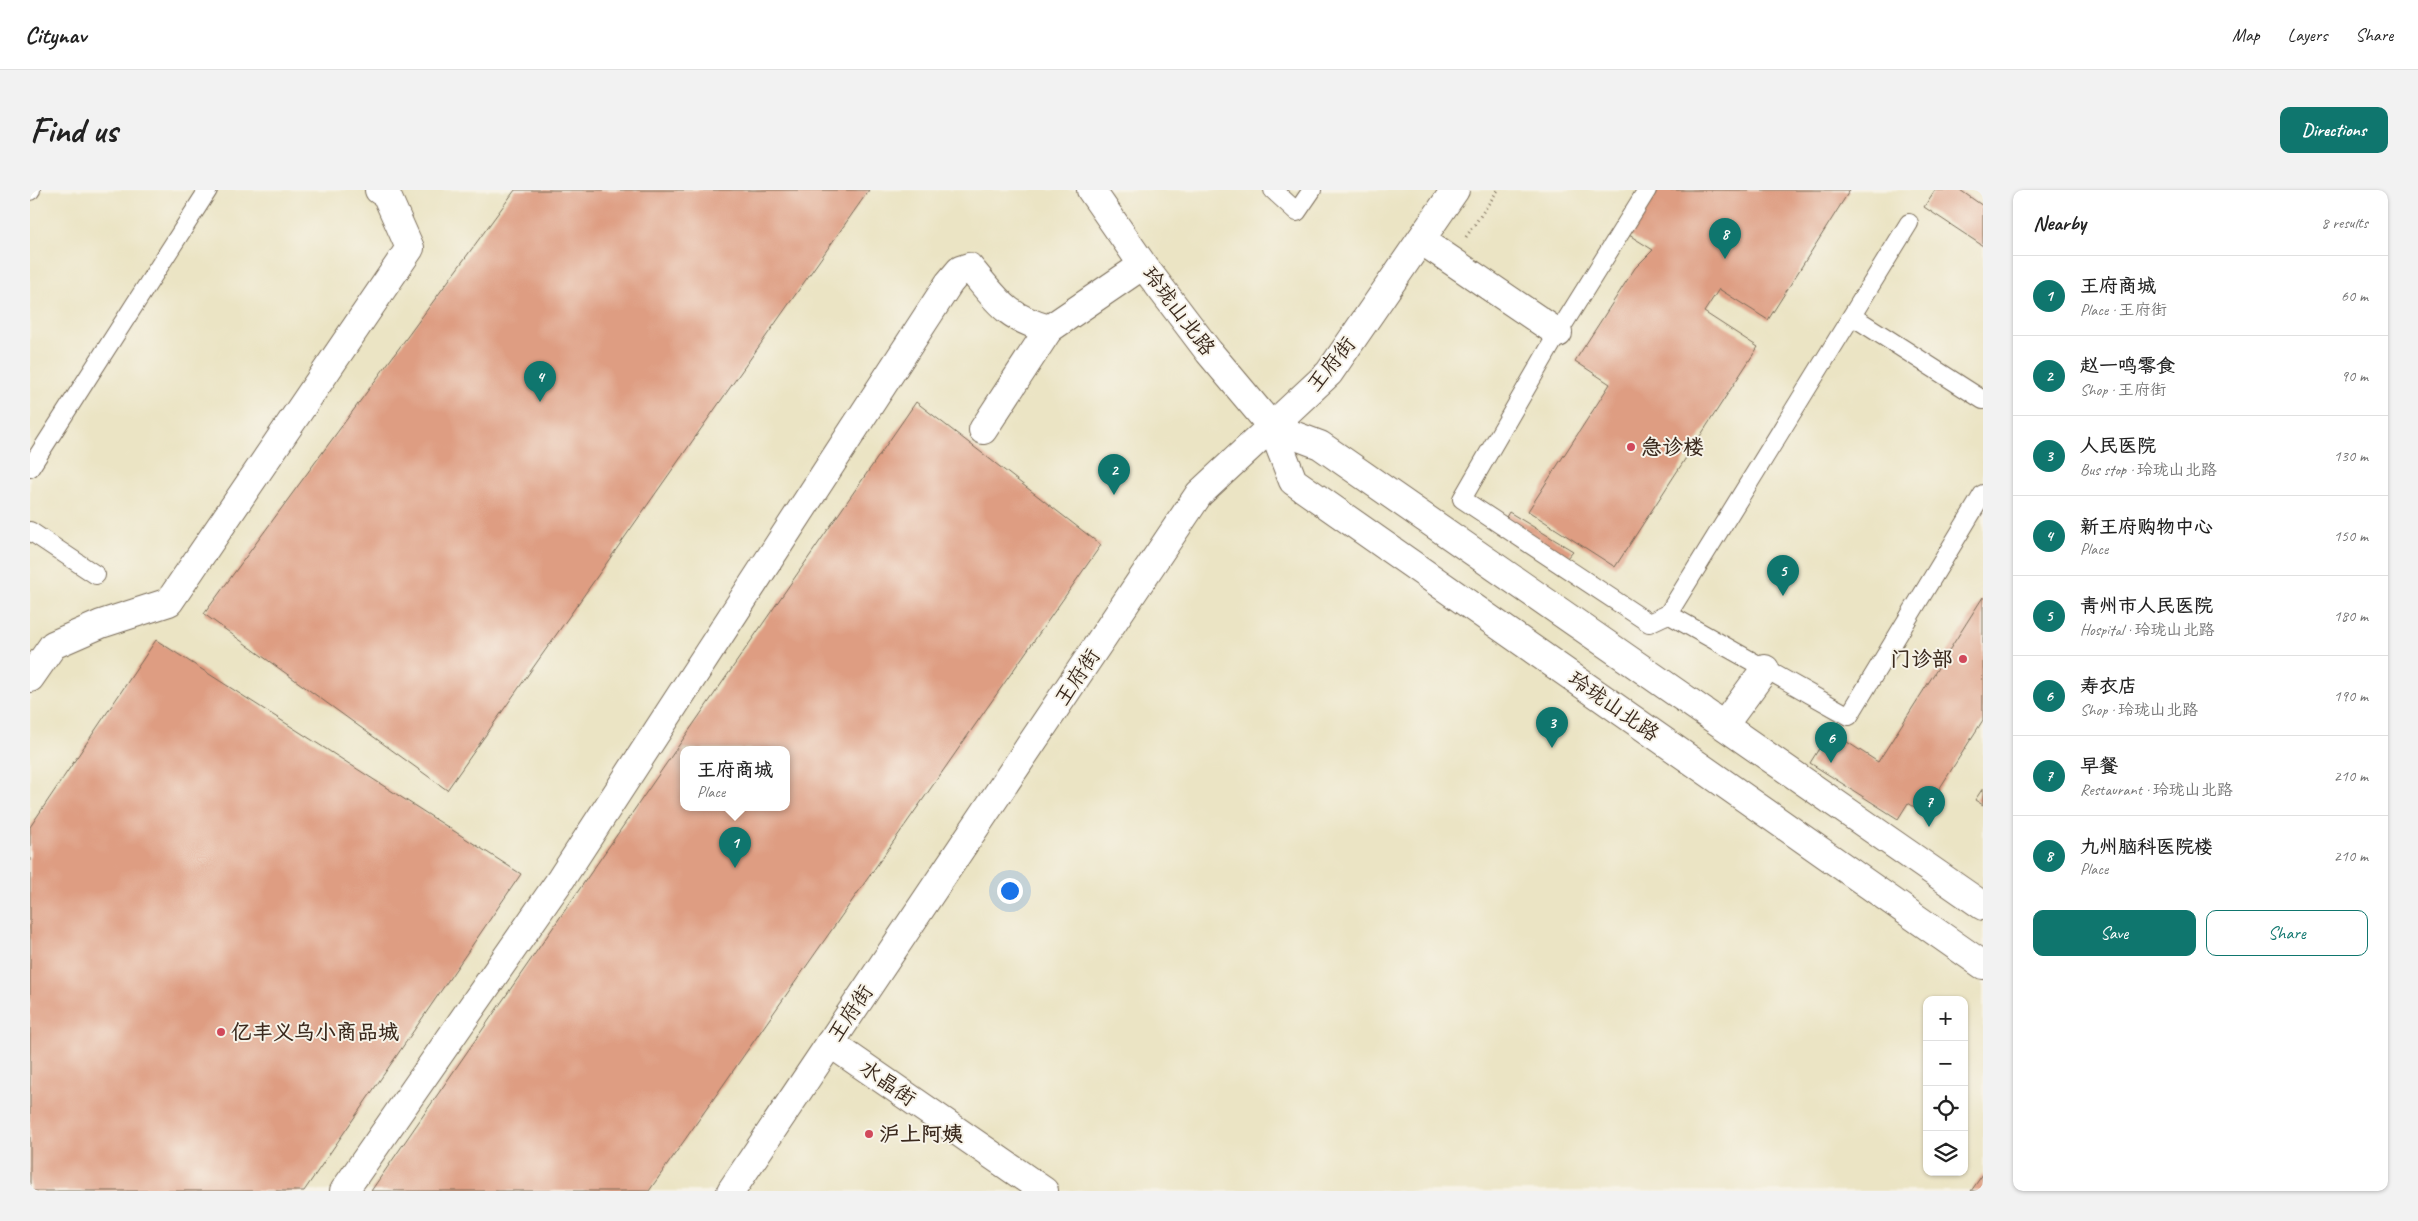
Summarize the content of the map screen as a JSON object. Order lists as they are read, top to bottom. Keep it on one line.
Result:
{"streets":{"street":["玲珑山北路","王府街","水晶街"]},"crossings":[["玲珑山北路","王府街"],["王府街","水晶街"]],"places":["急诊楼","门诊部","亿丰义乌小商品城","沪上阿姨"],"page":{"header":"Citynav","nav":["Map","Layers","Share"],"buttons":["Directions",["Save","Share"]],"title":"Find us","heading":["Nearby","8 results"],"pins":["8","4","2","5","3","6","7","1"],"list":[{"mark":"1","name":"王府商城","note":"Place · 王府街","value":"60 m"},{"mark":"2","name":"赵一鸣零食","note":"Shop · 王府街","value":"90 m"},{"mark":"3","name":"人民医院","note":"Bus stop · 玲珑山北路","value":"130 m"},{"mark":"4","name":"新王府购物中心","note":"Place","value":"150 m"},{"mark":"5","name":"青州市人民医院","note":"Hospital · 玲珑山北路","value":"180 m"},{"mark":"6","name":"寿衣店","note":"Shop · 玲珑山北路","value":"190 m"},{"mark":"7","name":"早餐","note":"Restaurant · 玲珑山北路","value":"210 m"},{"mark":"8","name":"九州脑科医院楼","note":"Place","value":"210 m"}],"popup":["王府商城","Place"],"map_buttons":["+","−"]}}
